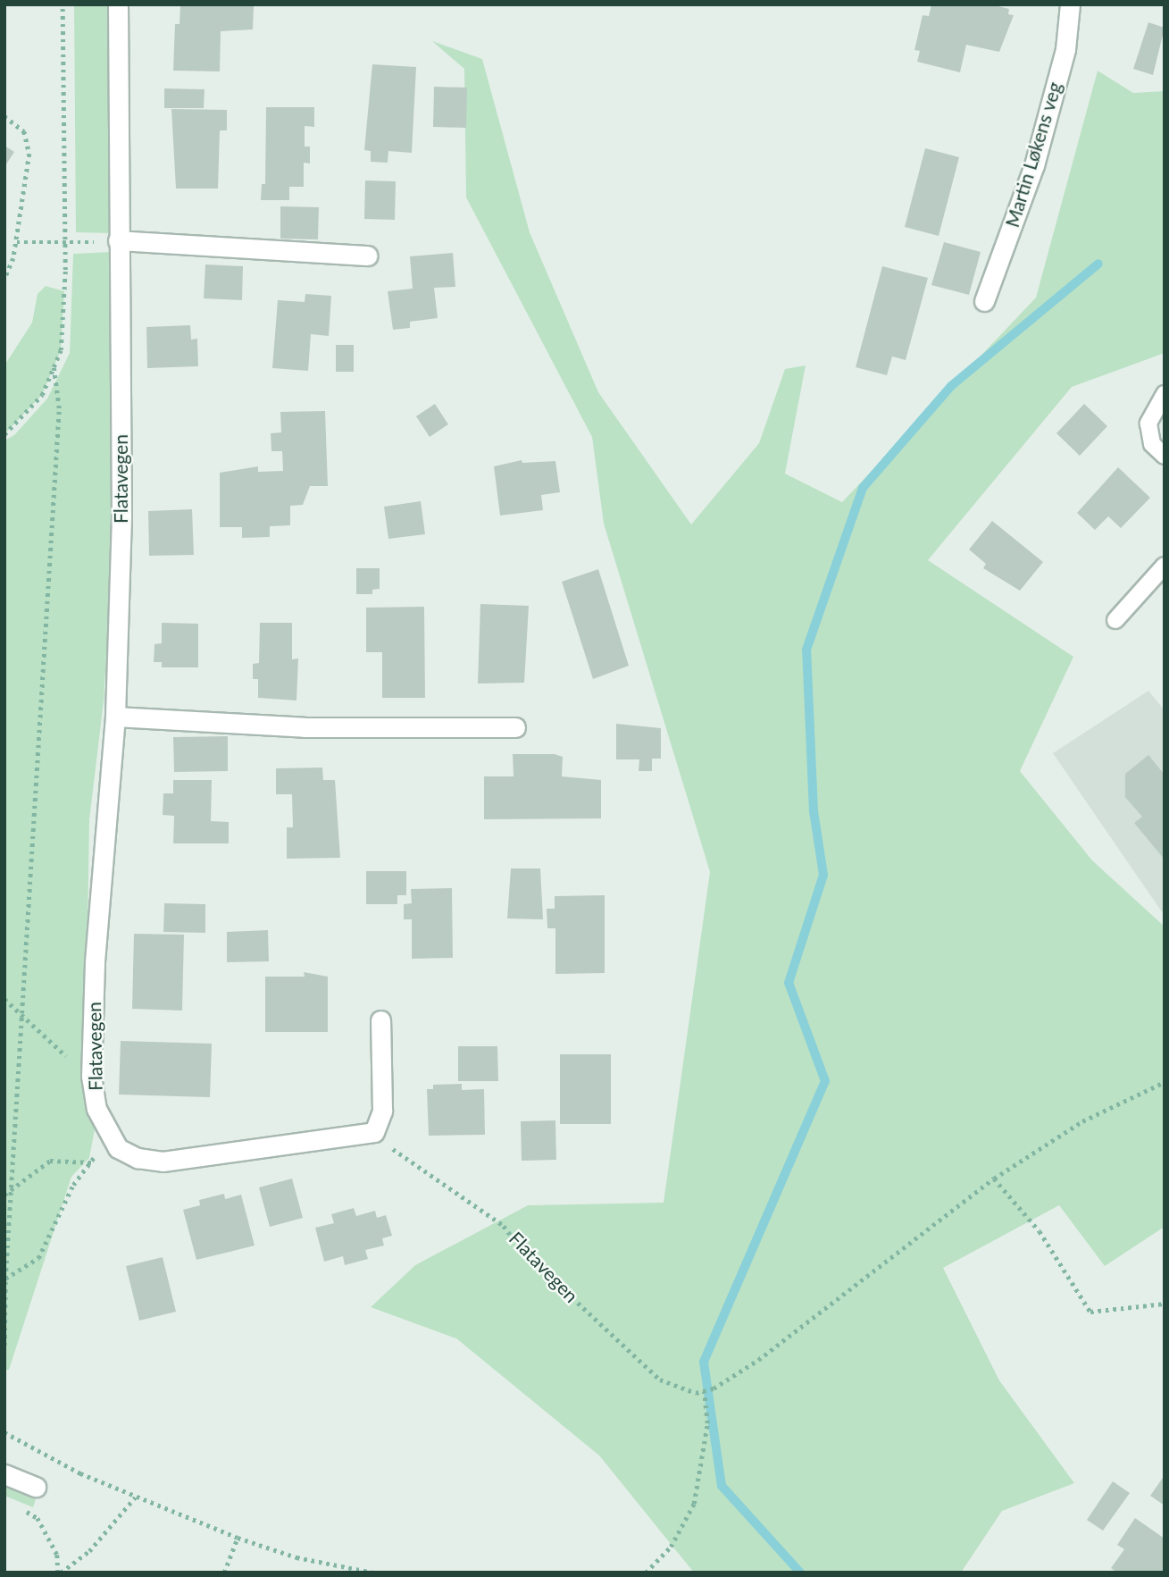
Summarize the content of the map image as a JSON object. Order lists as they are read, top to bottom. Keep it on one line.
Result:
{"streets":{"street":["Martin Løkens veg","Flatavegen"]}}
